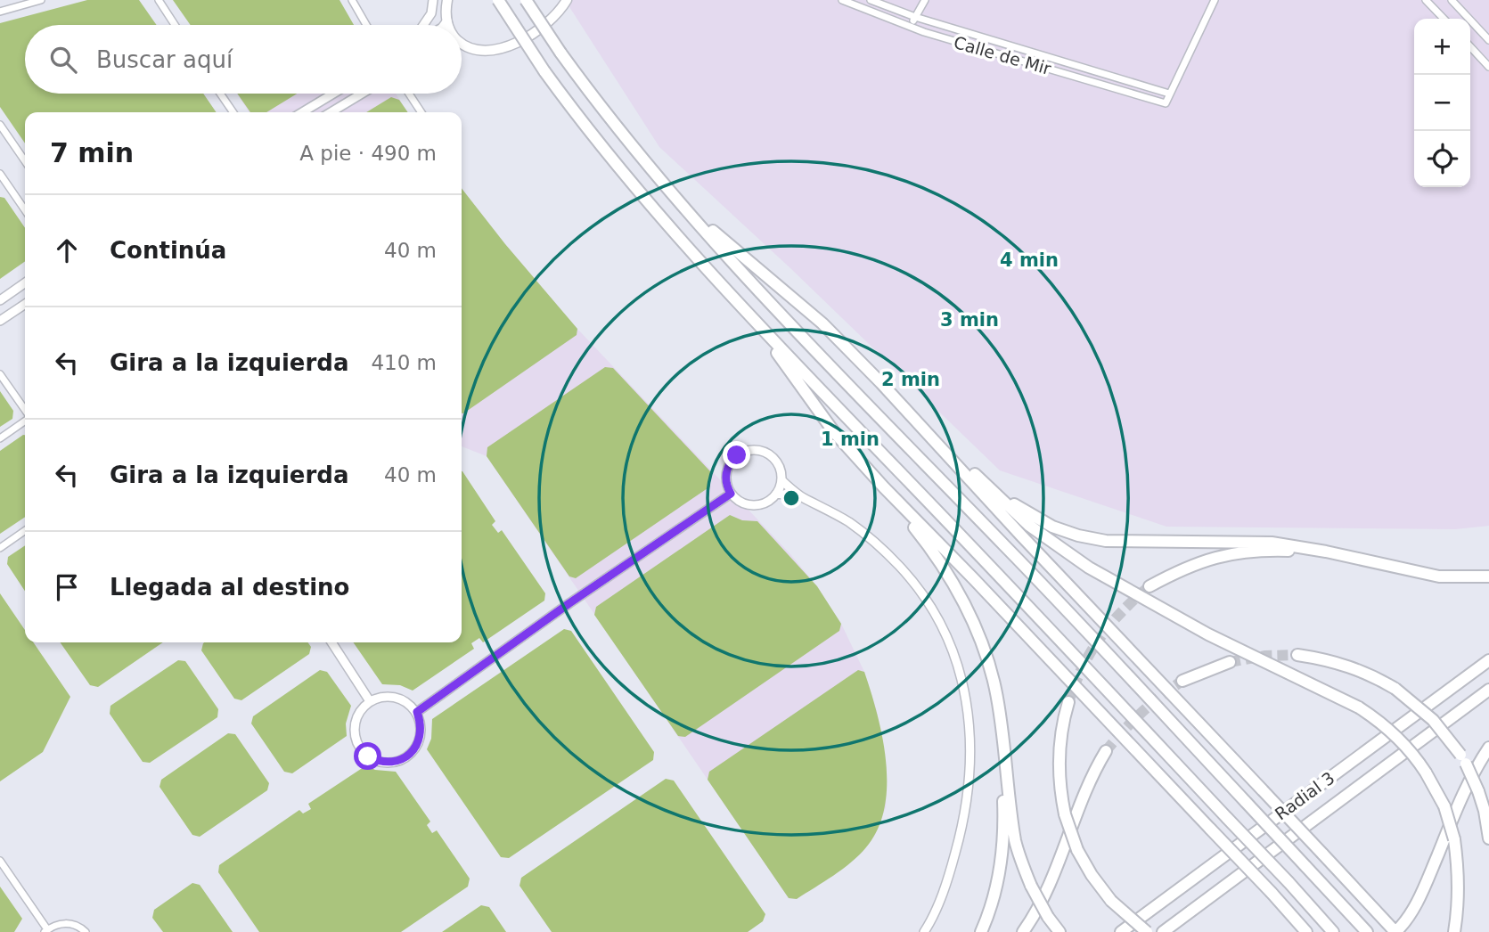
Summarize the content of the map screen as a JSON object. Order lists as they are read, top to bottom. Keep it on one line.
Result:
{"streets":{"highway":["Radial 3"],"street":["Calle de Mir"]},"page":{"map_buttons":["+","−"],"search":"Buscar aquí","heading":["7 min","A pie · 490 m"],"list":[["Continúa","40 m"],["Gira a la izquierda","410 m"],["Gira a la izquierda","40 m"],"Llegada al destino"]},"rings":["4 min","3 min","2 min","1 min"]}
